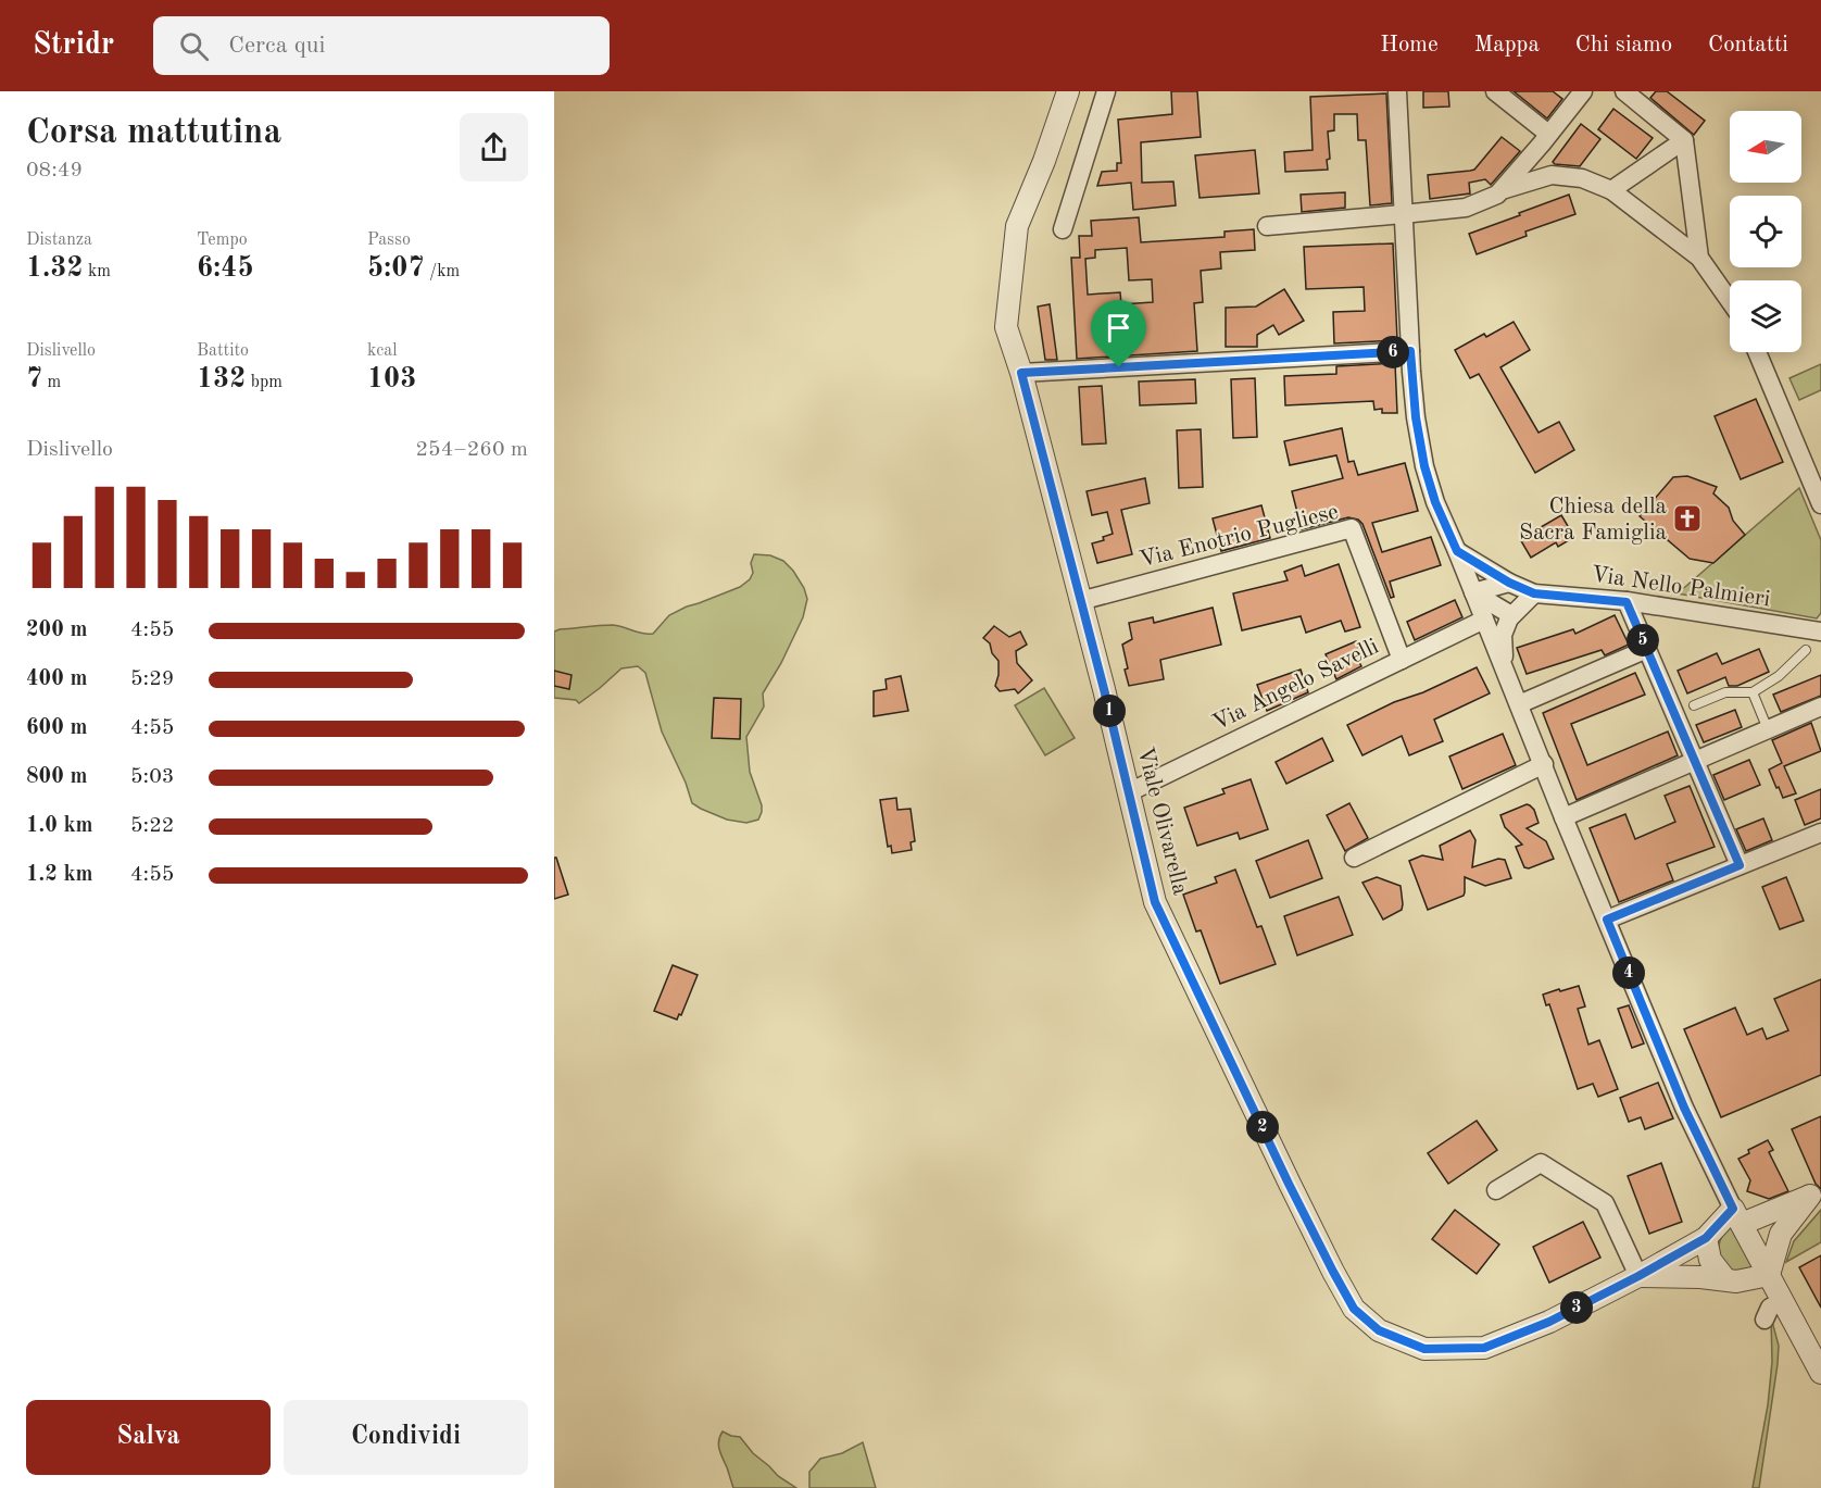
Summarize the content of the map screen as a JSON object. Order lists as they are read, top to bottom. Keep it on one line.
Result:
{"streets":{"street":["Via Enotrio Pugliese","Via Nello Palmieri","Via Angelo Savelli","Viale Olivarella"]},"crossings":[["Via Enotrio Pugliese","Via Angelo Savelli"],["Via Enotrio Pugliese","Viale Olivarella"],["Via Angelo Savelli","Viale Olivarella"]],"places":{"church":["Chiesa della Sacra Famiglia"]},"north":"left","page":{"header":"Stridr","search":"Cerca qui","nav":["Home","Mappa","Chi siamo","Contatti"],"heading":["Corsa mattutina","08:49"],"stats":[["Distanza","1.32 km"],["Tempo","6:45"],["Passo","5:07 /km"],["Dislivello","7 m"],["Battito","132 bpm"],["kcal","103"]],"pins":["6","5","1","4","2","3"],"chart":["Dislivello","254–260 m"],"list":[{"name":"200 m","note":"4:55"},{"name":"400 m","note":"5:29"},{"name":"600 m","note":"4:55"},{"name":"800 m","note":"5:03"},{"name":"1.0 km","note":"5:22"},{"name":"1.2 km","note":"4:55"}],"buttons":["Salva","Condividi"]}}
